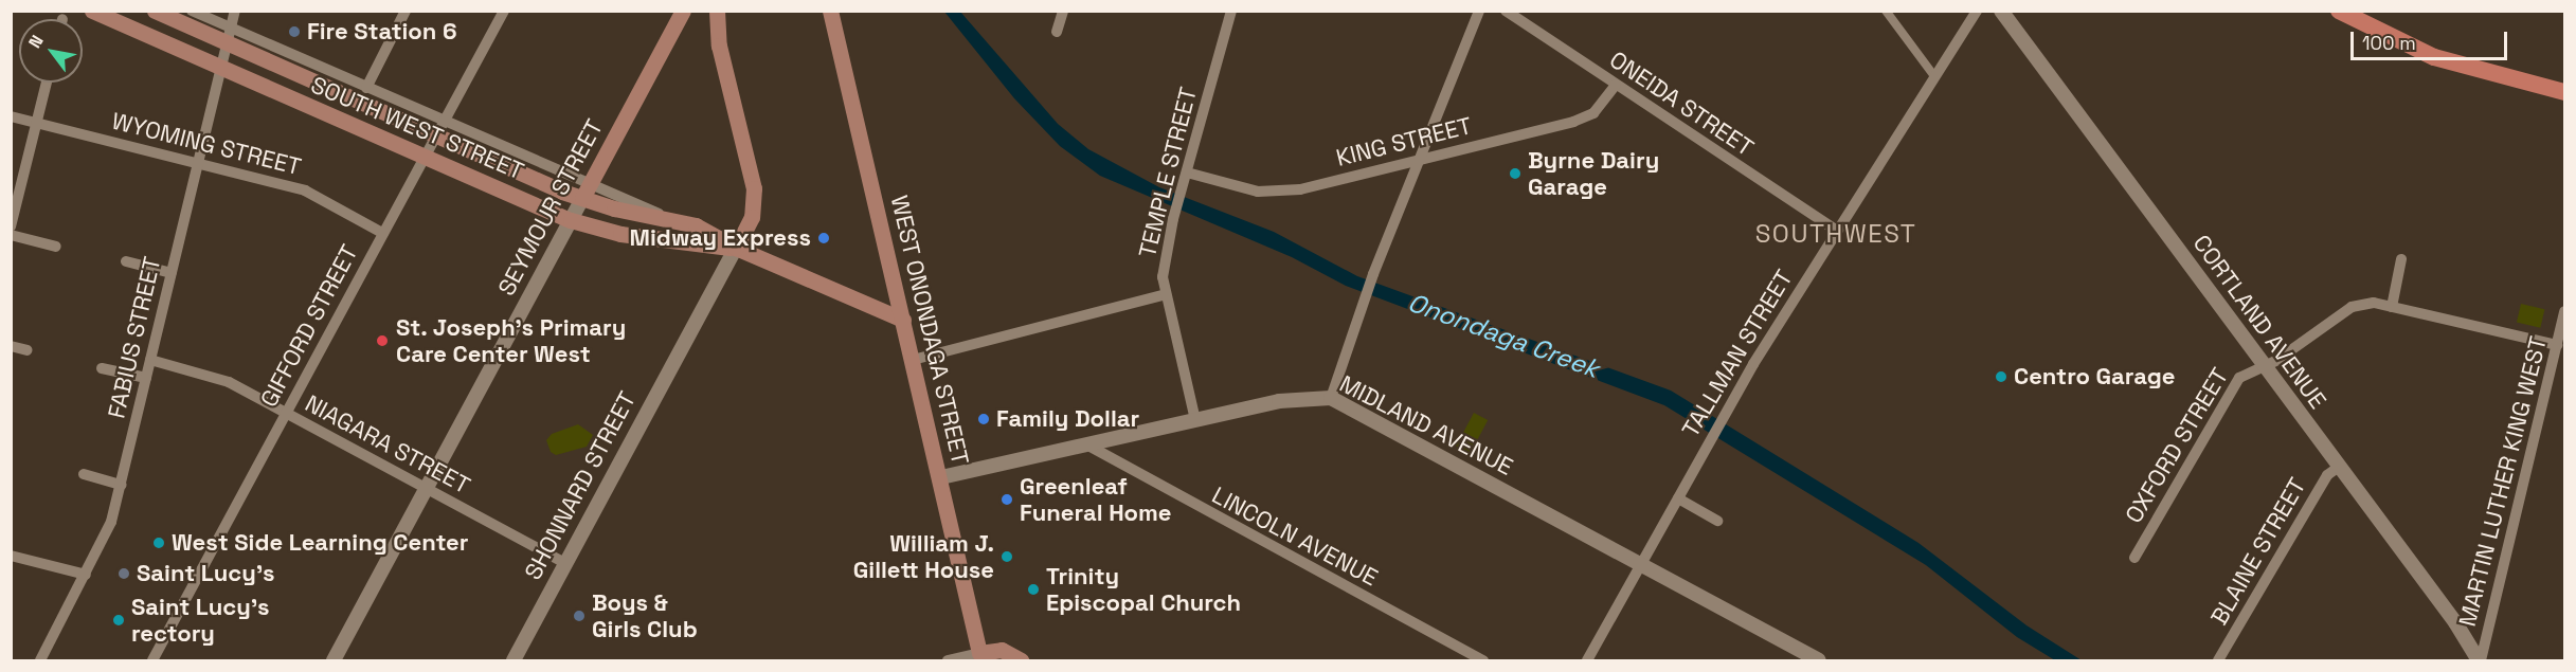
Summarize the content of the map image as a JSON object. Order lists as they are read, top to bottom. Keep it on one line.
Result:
{"streets":{"main road":["SOUTH WEST STREET","SEYMOUR STREET","WEST ONONDAGA STREET","SHONNARD STREET"],"street":["ONEIDA STREET","KING STREET","WYOMING STREET","TEMPLE STREET","CORTLAND AVENUE","GIFFORD STREET","FABIUS STREET","TALLMAN STREET","MIDLAND AVENUE","NIAGARA STREET","OXFORD STREET","MARTIN LUTHER KING WEST","LINCOLN AVENUE","BLAINE STREET"]},"crossings":[["ONEIDA STREET","KING STREET"],["ONEIDA STREET","TALLMAN STREET"],["SOUTH WEST STREET","SEYMOUR STREET"],["SOUTH WEST STREET","GIFFORD STREET"],["SOUTH WEST STREET","WEST ONONDAGA STREET"],["SOUTH WEST STREET","FABIUS STREET"],["SOUTH WEST STREET","SHONNARD STREET"],["KING STREET","TEMPLE STREET"],["WYOMING STREET","GIFFORD STREET"],["WYOMING STREET","FABIUS STREET"],["TEMPLE STREET","MIDLAND AVENUE"],["SEYMOUR STREET","NIAGARA STREET"],["CORTLAND AVENUE","OXFORD STREET"],["CORTLAND AVENUE","MARTIN LUTHER KING WEST"],["CORTLAND AVENUE","BLAINE STREET"],["GIFFORD STREET","NIAGARA STREET"],["WEST ONONDAGA STREET","MIDLAND AVENUE"],["FABIUS STREET","NIAGARA STREET"],["TALLMAN STREET","MIDLAND AVENUE"],["MIDLAND AVENUE","LINCOLN AVENUE"],["NIAGARA STREET","SHONNARD STREET"],["OXFORD STREET","MARTIN LUTHER KING WEST"]],"districts":["SOUTHWEST"],"water":["Onondaga Creek"],"places":["Fire Station 6","Byrne Dairy Garage","Midway Express","St. Joseph's Primary Care Center West","Centro Garage","Family Dollar","Greenleaf Funeral Home","West Side Learning Center","William J. Gillett House","Saint Lucy's","Trinity Episcopal Church","Boys & Girls Club","Saint Lucy's rectory"],"scale_bar":"100 m","north":"top left"}
